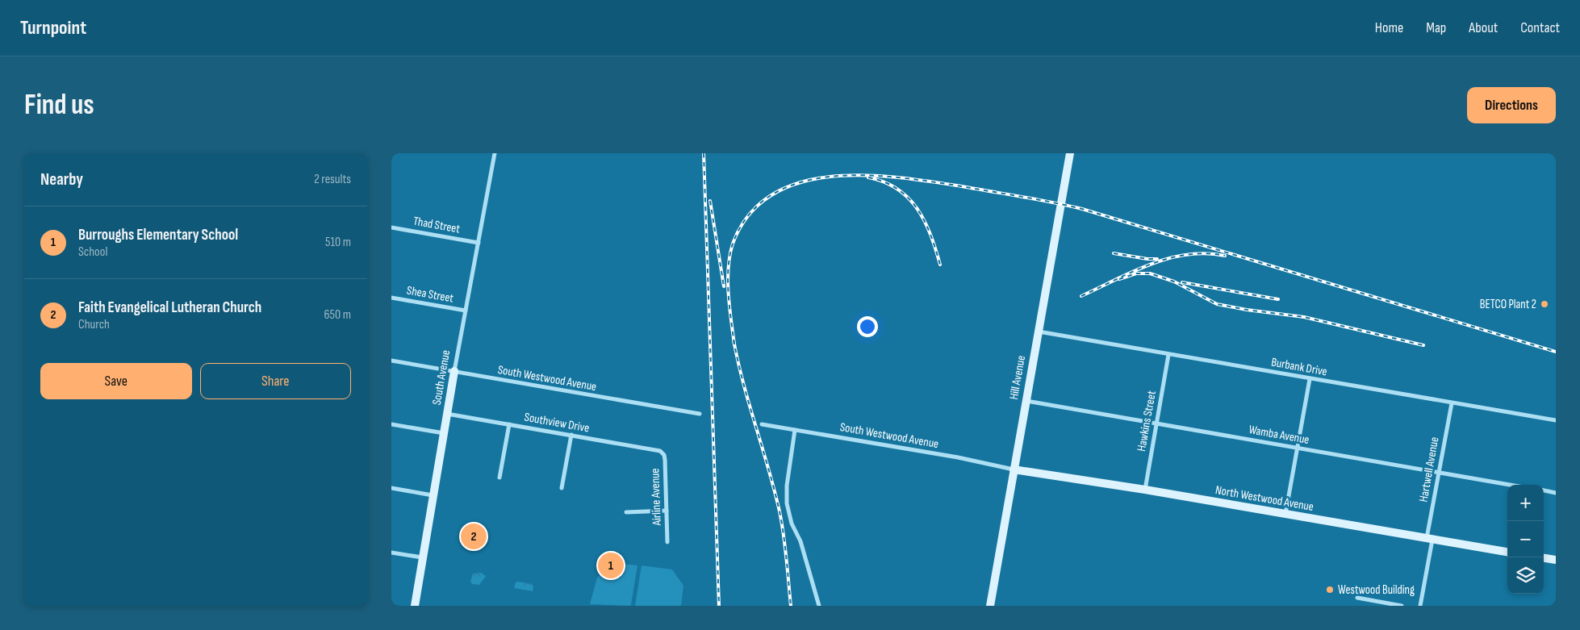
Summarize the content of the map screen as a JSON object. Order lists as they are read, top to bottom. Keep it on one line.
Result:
{"streets":{"street":["Thad Street","Shea Street","Burbank Drive","South Avenue","Hill Avenue","South Westwood Avenue","Hawkins Street","Southview Drive","Wamba Avenue","Hartwell Avenue","Airline Avenue","North Westwood Avenue"]},"crossings":[["Thad Street","South Avenue"],["Shea Street","South Avenue"],["Burbank Drive","Hill Avenue"],["Burbank Drive","Hawkins Street"],["Burbank Drive","Hartwell Avenue"],["South Avenue","South Westwood Avenue"],["South Avenue","Southview Drive"],["Hill Avenue","South Westwood Avenue"],["Hill Avenue","Wamba Avenue"],["Hill Avenue","North Westwood Avenue"],["South Westwood Avenue","North Westwood Avenue"],["Hawkins Street","Wamba Avenue"],["Hawkins Street","North Westwood Avenue"],["Southview Drive","Airline Avenue"],["Wamba Avenue","Hartwell Avenue"],["Hartwell Avenue","North Westwood Avenue"]],"places":["BETCO Plant 2","Westwood Building"],"page":{"header":"Turnpoint","nav":["Home","Map","About","Contact"],"buttons":["Directions",["Save","Share"]],"title":"Find us","heading":["Nearby","2 results"],"list":[{"mark":"1","name":"Burroughs Elementary School","note":"School","value":"510 m"},{"mark":"2","name":"Faith Evangelical Lutheran Church","note":"Church","value":"650 m"}],"map_buttons":["+","−"],"pins":["2","1"]}}
